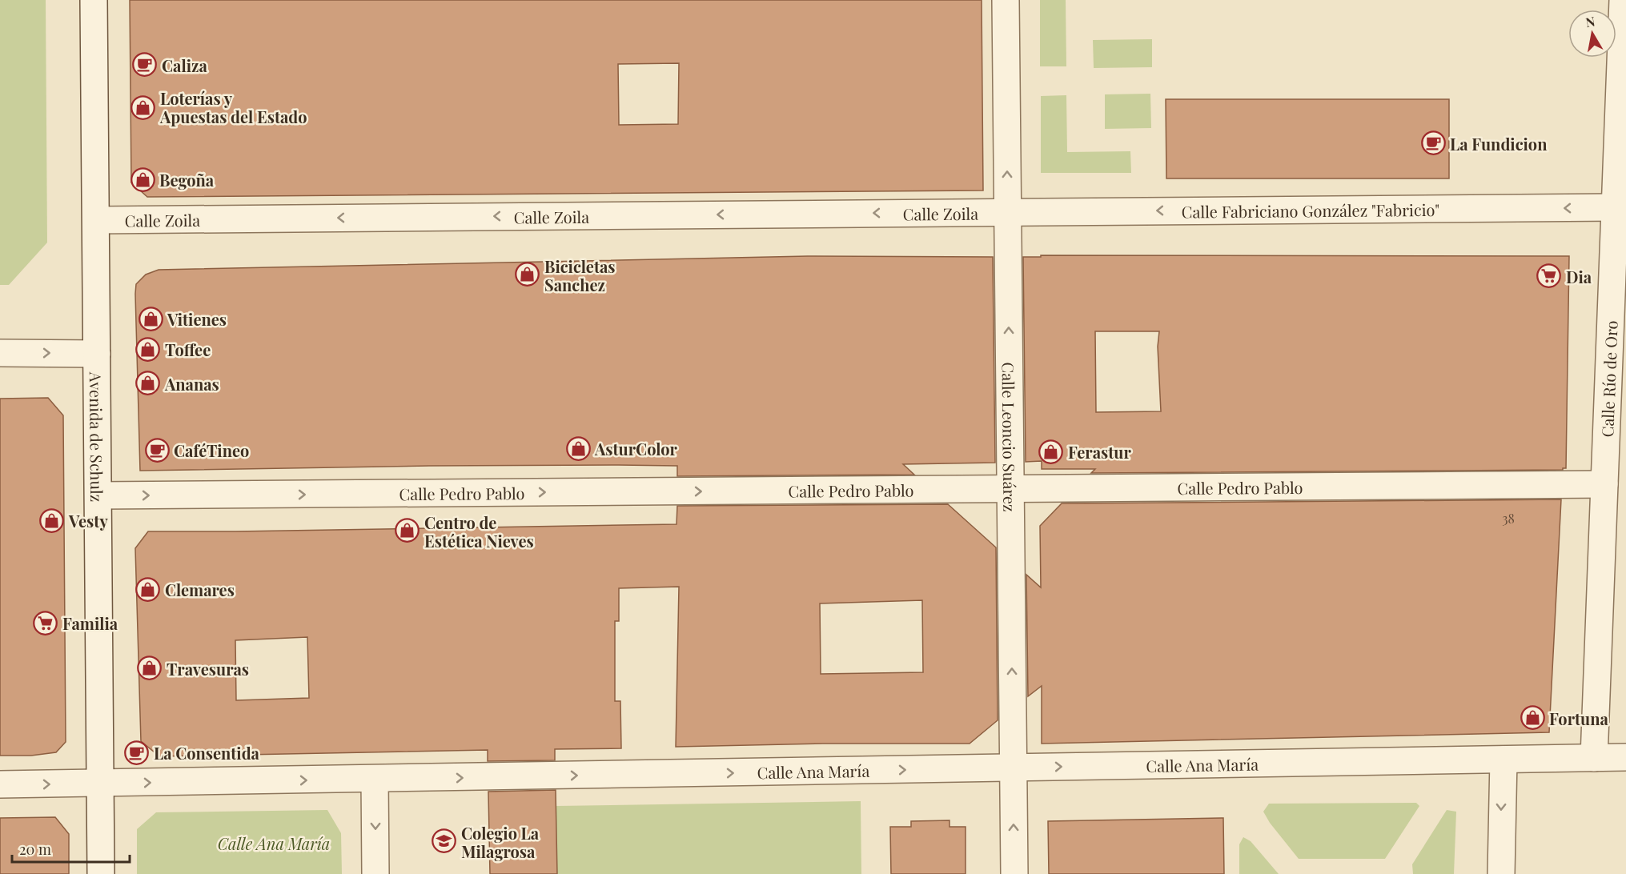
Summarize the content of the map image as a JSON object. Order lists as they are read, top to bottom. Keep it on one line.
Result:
{"streets":{"street":["Calle Fabriciano González \"Fabricio\"","Calle Zoila","Calle Río de Oro","Avenida de Schulz","Calle Leoncio Suárez","Calle Pedro Pablo","Calle Ana María"]},"crossings":[["Calle Fabriciano González \"Fabricio\"","Calle Zoila"],["Calle Fabriciano González \"Fabricio\"","Calle Río de Oro"],["Calle Fabriciano González \"Fabricio\"","Calle Leoncio Suárez"],["Calle Zoila","Avenida de Schulz"],["Calle Zoila","Calle Leoncio Suárez"],["Calle Río de Oro","Calle Pedro Pablo"],["Calle Río de Oro","Calle Ana María"],["Avenida de Schulz","Calle Pedro Pablo"],["Avenida de Schulz","Calle Ana María"],["Calle Leoncio Suárez","Calle Pedro Pablo"],["Calle Leoncio Suárez","Calle Ana María"]],"one_way":["Calle Fabriciano González \"Fabricio\"","Calle Zoila","Calle Leoncio Suárez","Calle Pedro Pablo","Calle Ana María"],"parks":["Calle Ana María"],"places":{"cafe":["Caliza","La Fundicion","CaféTineo","La Consentida"],"shop":["Loterías y Apuestas del Estado","Begoña","Bicicletas Sanchez","Vitienes","Toffee","Ananas","AsturColor","Ferastur","Vesty","Centro de Estética Nieves","Clemares","Travesuras","Fortuna"],"supermarket":["Dia","Familia"],"school or university":["Colegio La Milagrosa"]},"house_numbers":["38"],"scale_bar":"20 m","north":"top"}
